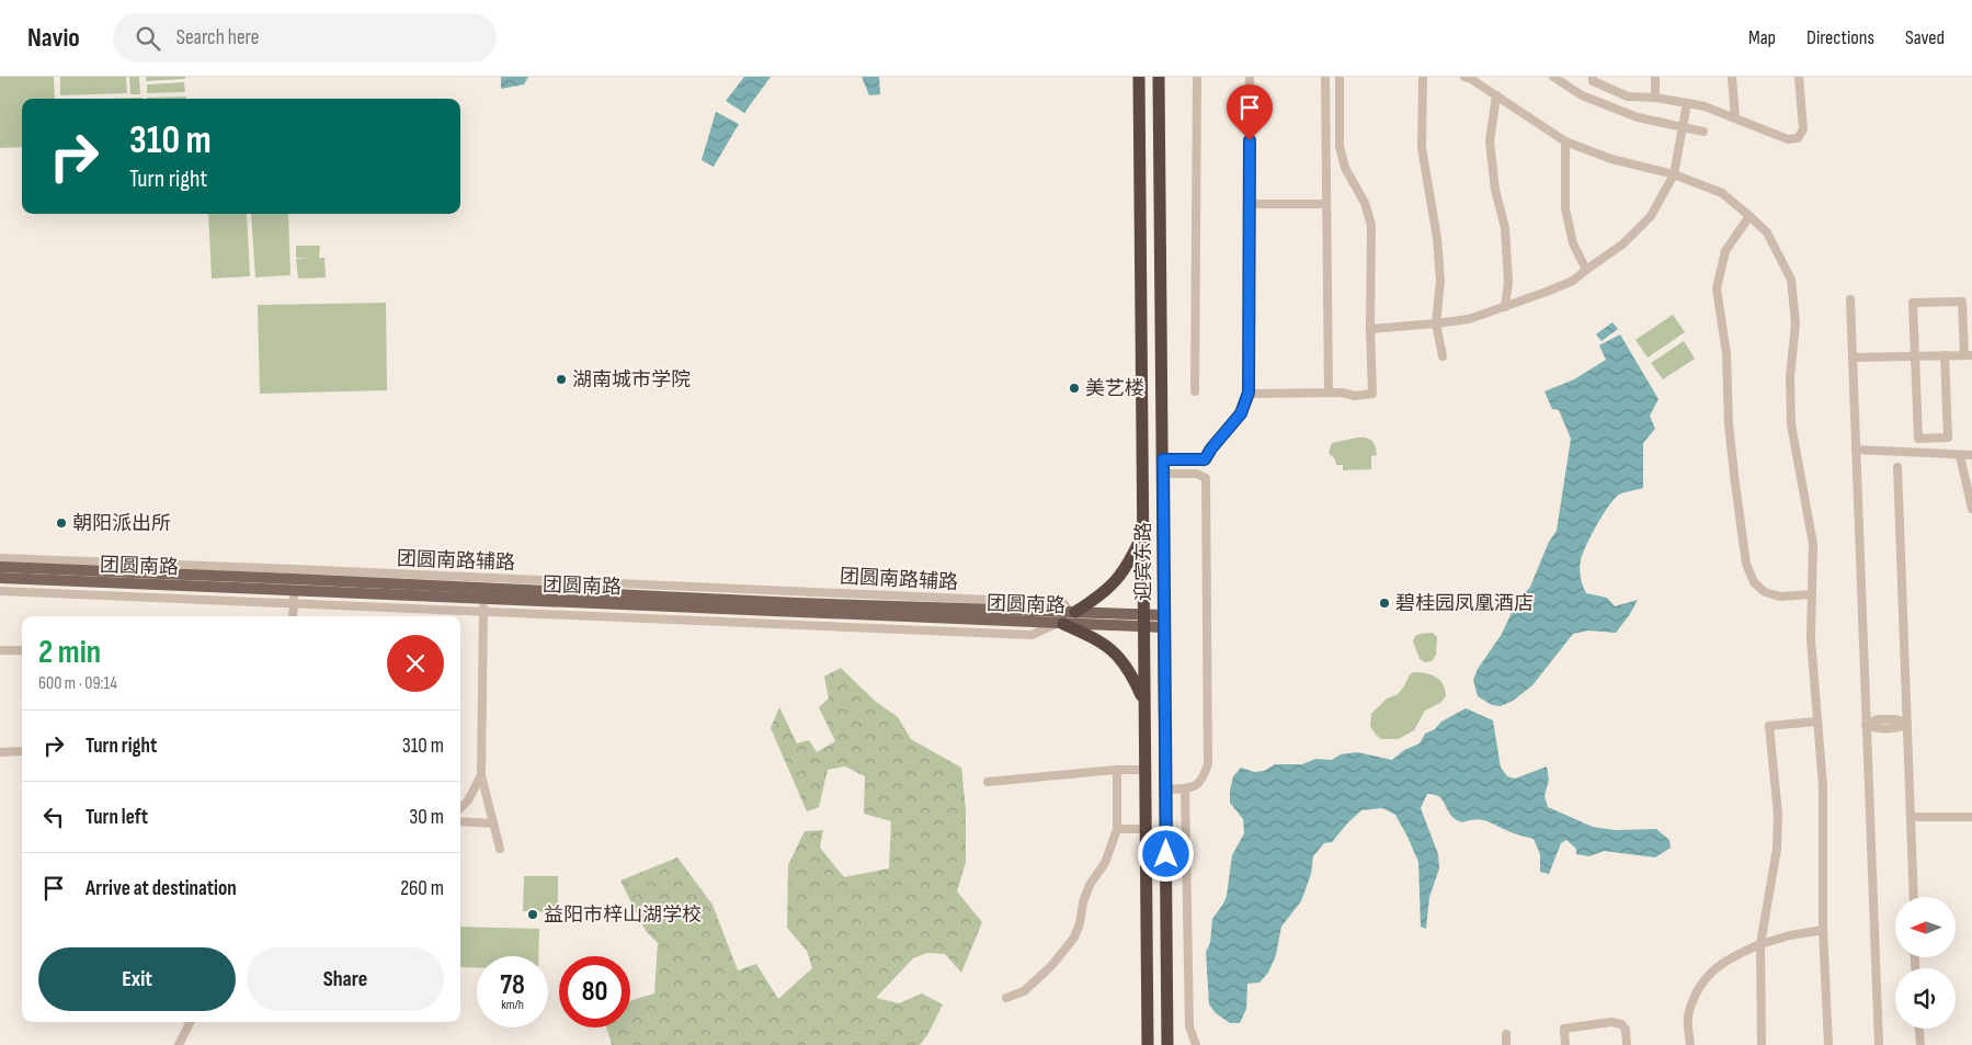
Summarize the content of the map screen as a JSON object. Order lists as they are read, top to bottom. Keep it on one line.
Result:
{"streets":{"highway":["迎宾东路"],"main road":["团圆南路"],"street":["团圆南路辅路"]},"crossings":[["团圆南路辅路","团圆南路"],["迎宾东路","团圆南路"]],"places":["湖南城市学院","美艺楼","朝阳派出所","碧桂园凤凰酒店","益阳市梓山湖学校"],"north":"left","page":{"header":"Navio","search":"Search here","nav":["Map","Directions","Saved"],"turn":["310 m","Turn right"],"heading":["2 min","600 m · 09:14"],"list":[{"name":"Turn right","value":"310 m"},{"name":"Turn left","value":"30 m"},{"name":"Arrive at destination","value":"260 m"}],"buttons":["Exit","Share"],"speed":"78 km/h","limit":"80"}}
